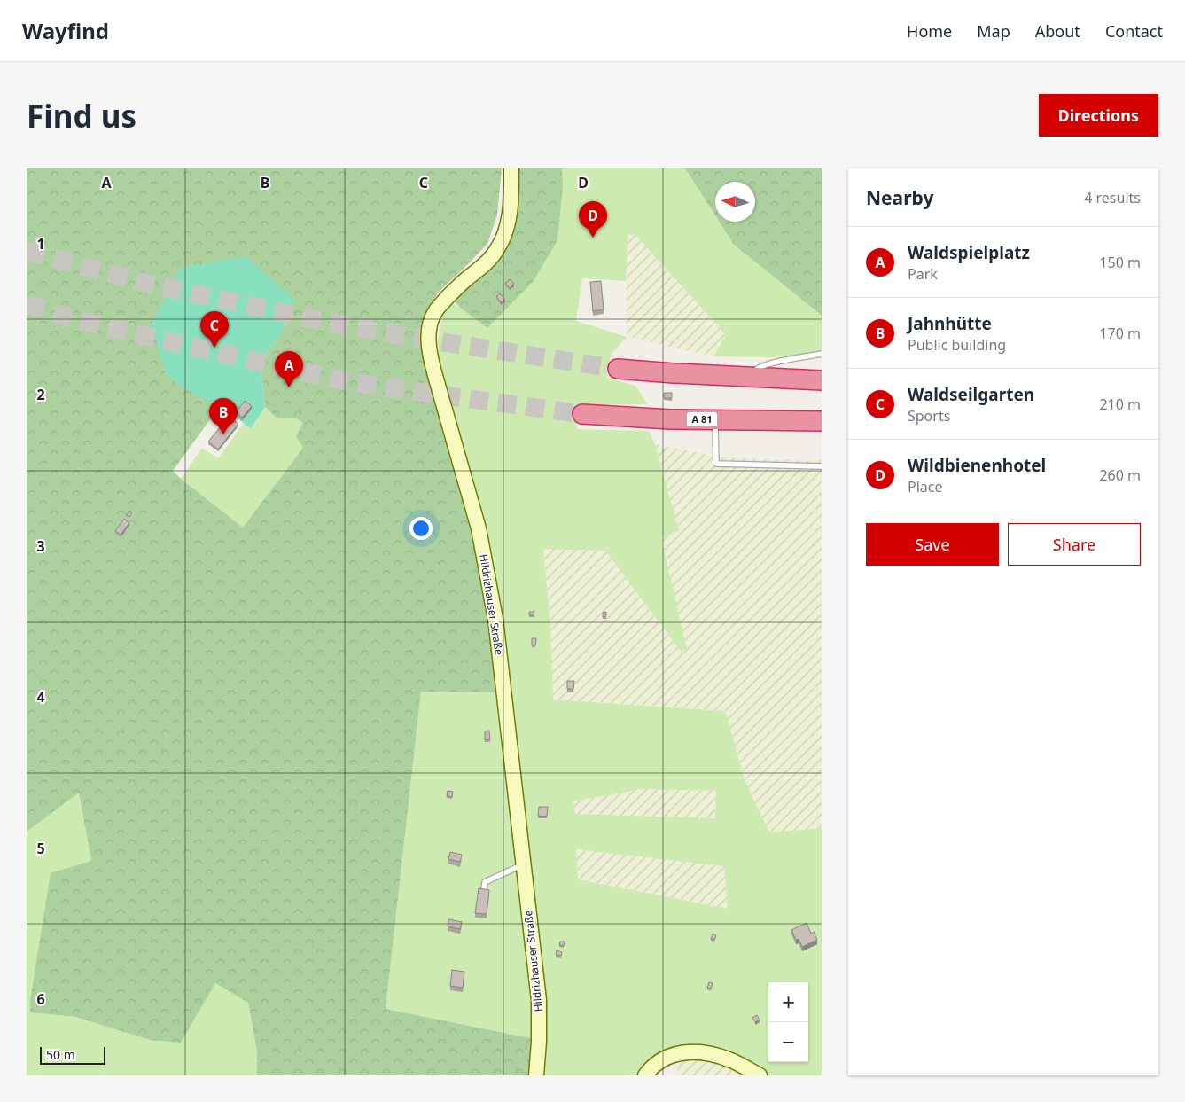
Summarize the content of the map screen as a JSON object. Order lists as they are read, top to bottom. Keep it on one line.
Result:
{"streets":{"highway":["A 81"],"main road":["Hildrizhauser Straße"]},"scale_bar":"50 m","north":"left","page":{"header":"Wayfind","nav":["Home","Map","About","Contact"],"buttons":["Directions",["Save","Share"]],"title":"Find us","heading":["Nearby","4 results"],"pins":["D","C","A","B"],"list":[{"mark":"A","name":"Waldspielplatz","note":"Park","value":"150 m"},{"mark":"B","name":"Jahnhütte","note":"Public building","value":"170 m"},{"mark":"C","name":"Waldseilgarten","note":"Sports","value":"210 m"},{"mark":"D","name":"Wildbienenhotel","note":"Place","value":"260 m"}],"map_buttons":["+","−"],"scale":"50 m"},"grid":{"columns":["A","B","C","D"],"rows":["1","2","3","4","5","6"]}}
